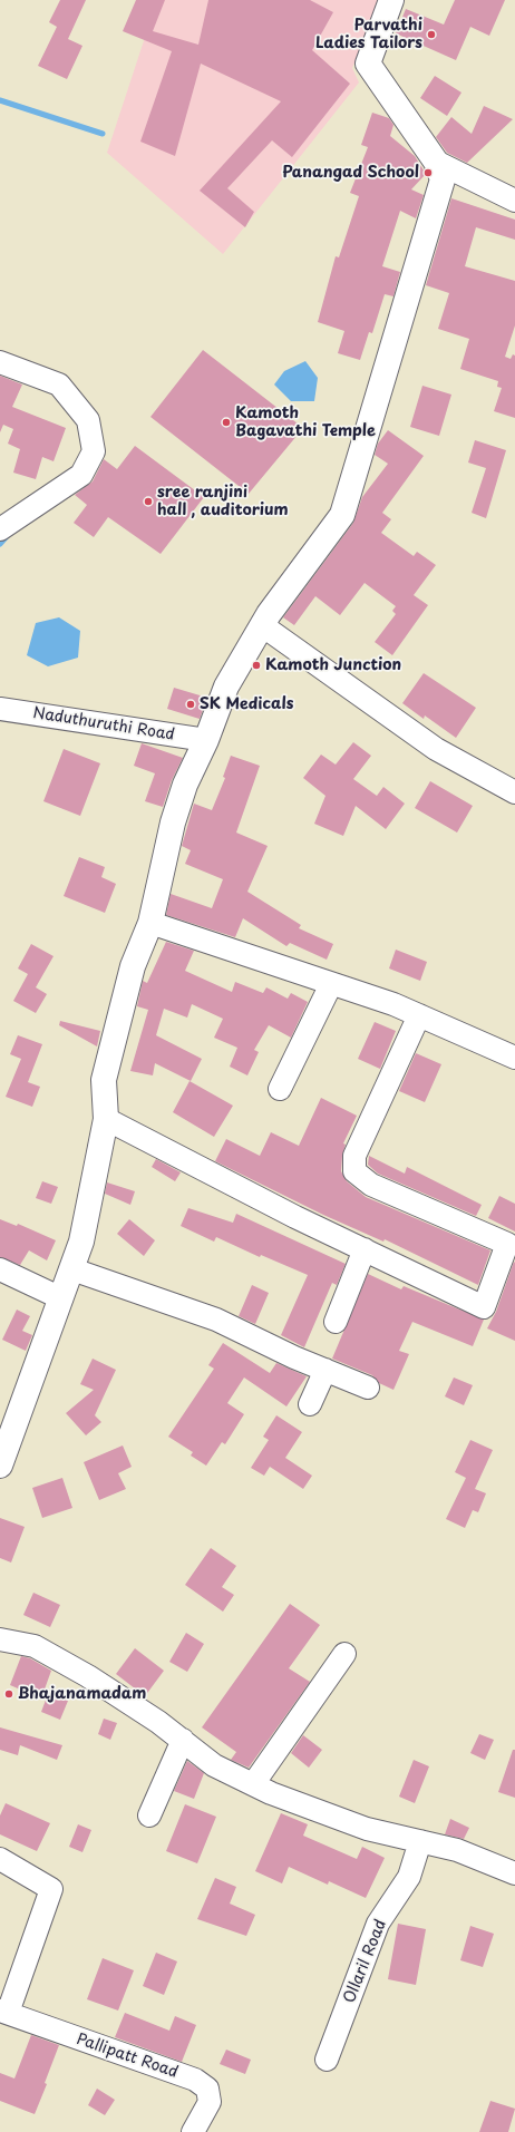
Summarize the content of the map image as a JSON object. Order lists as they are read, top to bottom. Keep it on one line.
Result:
{"streets":{"street":["Naduthuruthi Road","Ollaril Road","Pallipatt Road"]},"places":["Parvathi Ladies Tailors","Panangad School","Kamoth Bagavathi Temple","sree ranjini hall , auditorium","Kamoth Junction","SK Medicals","Bhajanamadam"]}
